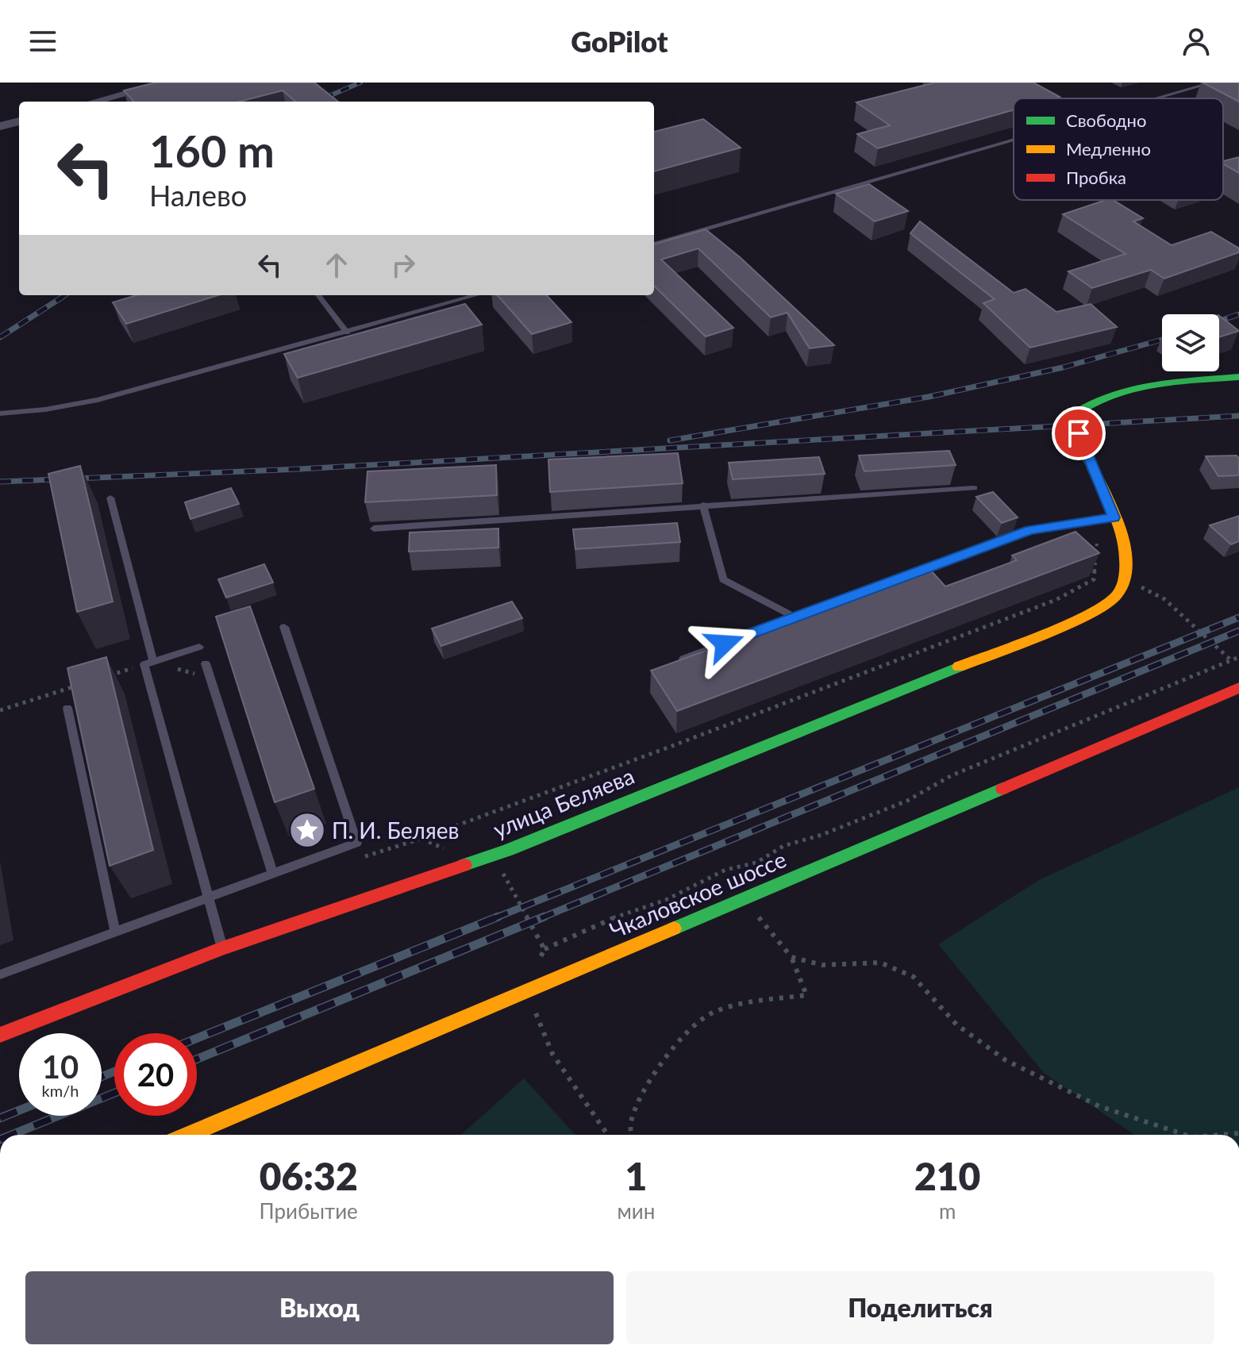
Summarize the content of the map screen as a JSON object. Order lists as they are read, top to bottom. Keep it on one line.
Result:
{"streets":{"street":["улица Беляева","Чкаловское шоссе"]},"places":{"place":["П. И. Беляев"]},"legend":["Свободно","Медленно","Пробка"],"page":{"header":"GoPilot","turn":["160 m","Налево"],"speed":"10 km/h","limit":"20","eta":["06:32","Прибытие","1","мин","210","m"],"buttons":["Выход","Поделиться"]}}
